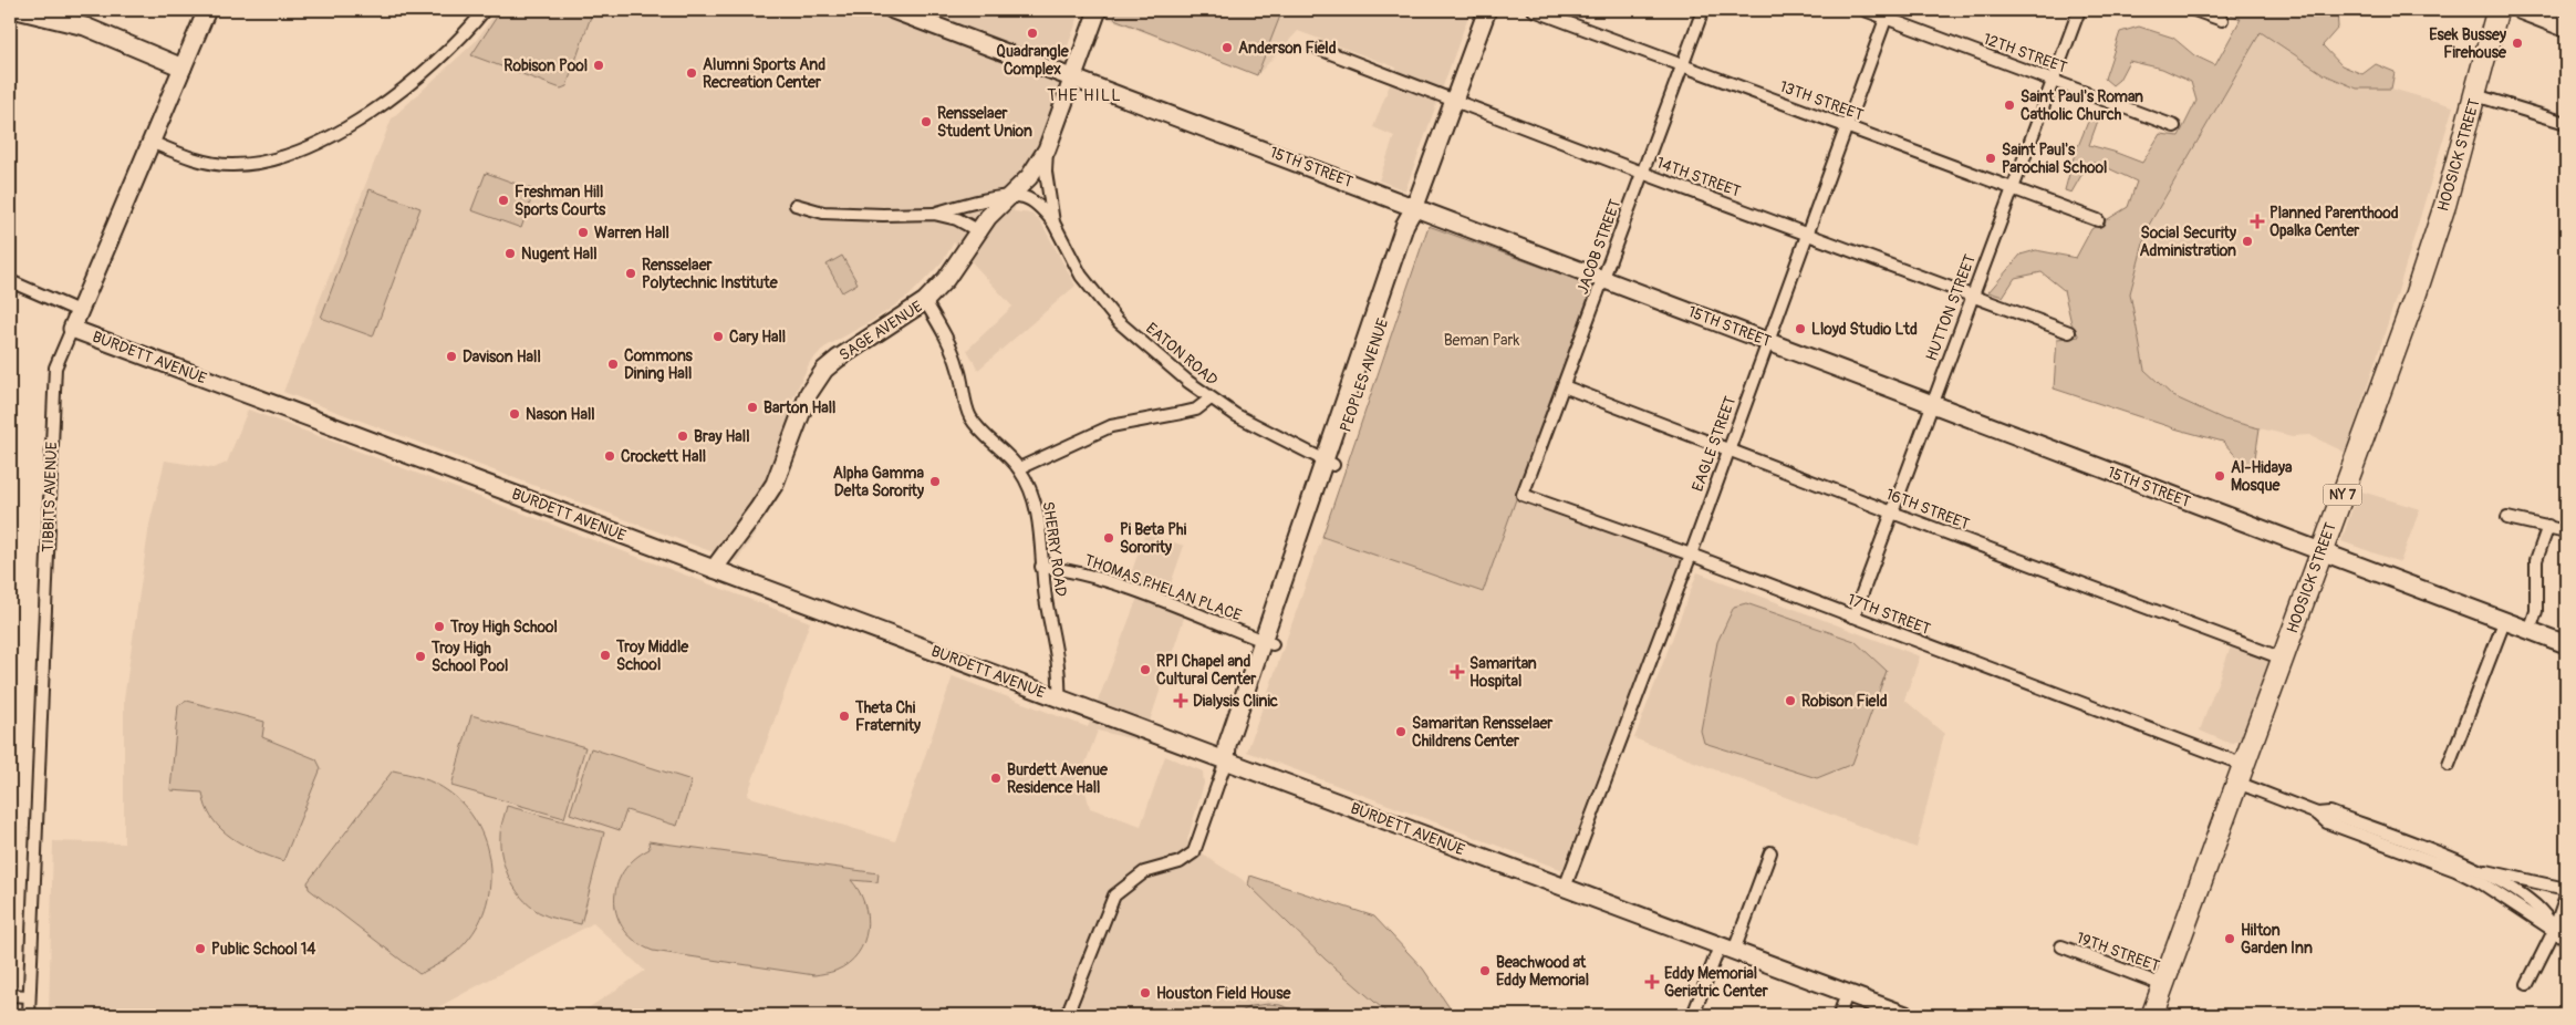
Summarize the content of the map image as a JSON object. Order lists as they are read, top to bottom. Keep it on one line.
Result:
{"streets":{"highway":["HOOSICK STREET","NY 7"],"street":["12TH STREET","13TH STREET","15TH STREET","14TH STREET","JACOB STREET","HUTTON STREET","SAGE AVENUE","EATON ROAD","BURDETT AVENUE","PEOPLES AVENUE","EAGLE STREET","TIBBITS AVENUE","16TH STREET","SHERRY ROAD","THOMAS PHELAN PLACE","17TH STREET","19TH STREET"]},"crossings":[["12TH STREET","HUTTON STREET"],["12TH STREET","EAGLE STREET"],["13TH STREET","JACOB STREET"],["13TH STREET","HUTTON STREET"],["13TH STREET","EAGLE STREET"],["HOOSICK STREET","15TH STREET"],["HOOSICK STREET","16TH STREET"],["HOOSICK STREET","17TH STREET"],["HOOSICK STREET","19TH STREET"],["15TH STREET","JACOB STREET"],["15TH STREET","HUTTON STREET"],["15TH STREET","SAGE AVENUE"],["15TH STREET","PEOPLES AVENUE"],["15TH STREET","EAGLE STREET"],["14TH STREET","JACOB STREET"],["14TH STREET","HUTTON STREET"],["14TH STREET","PEOPLES AVENUE"],["14TH STREET","EAGLE STREET"],["JACOB STREET","16TH STREET"],["JACOB STREET","17TH STREET"],["HUTTON STREET","16TH STREET"],["HUTTON STREET","17TH STREET"],["SAGE AVENUE","EATON ROAD"],["SAGE AVENUE","BURDETT AVENUE"],["SAGE AVENUE","SHERRY ROAD"],["EATON ROAD","PEOPLES AVENUE"],["BURDETT AVENUE","PEOPLES AVENUE"],["BURDETT AVENUE","EAGLE STREET"],["BURDETT AVENUE","TIBBITS AVENUE"],["BURDETT AVENUE","SHERRY ROAD"],["PEOPLES AVENUE","THOMAS PHELAN PLACE"],["EAGLE STREET","16TH STREET"],["EAGLE STREET","17TH STREET"],["SHERRY ROAD","THOMAS PHELAN PLACE"]],"districts":["THE HILL"],"parks":["Beman Park"],"places":{"other":["Quadrangle Complex","Esek Bussey Firehouse","Anderson Field","Robison Pool","Alumni Sports And Recreation Center","Saint Paul's Roman Catholic Church","Rensselaer Student Union","Saint Paul's Parochial School","Freshman Hill Sports Courts","Warren Hall","Social Security Administration","Nugent Hall","Rensselaer Polytechnic Institute","Lloyd Studio Ltd","Cary Hall","Davison Hall","Commons Dining Hall","Barton Hall","Nason Hall","Bray Hall","Crockett Hall","Al-Hidaya Mosque","Alpha Gamma Delta Sorority","Pi Beta Phi Sorority","Troy High School","Troy Middle School","Troy High School Pool","RPI Chapel and Cultural Center","Robison Field","Theta Chi Fraternity","Samaritan Rensselaer Childrens Center","Burdett Avenue Residence Hall","Hilton Garden Inn","Public School 14","Beachwood at Eddy Memorial","Houston Field House"],"health":["Planned Parenthood Opalka Center","Samaritan Hospital","Dialysis Clinic","Eddy Memorial Geriatric Center"]}}
